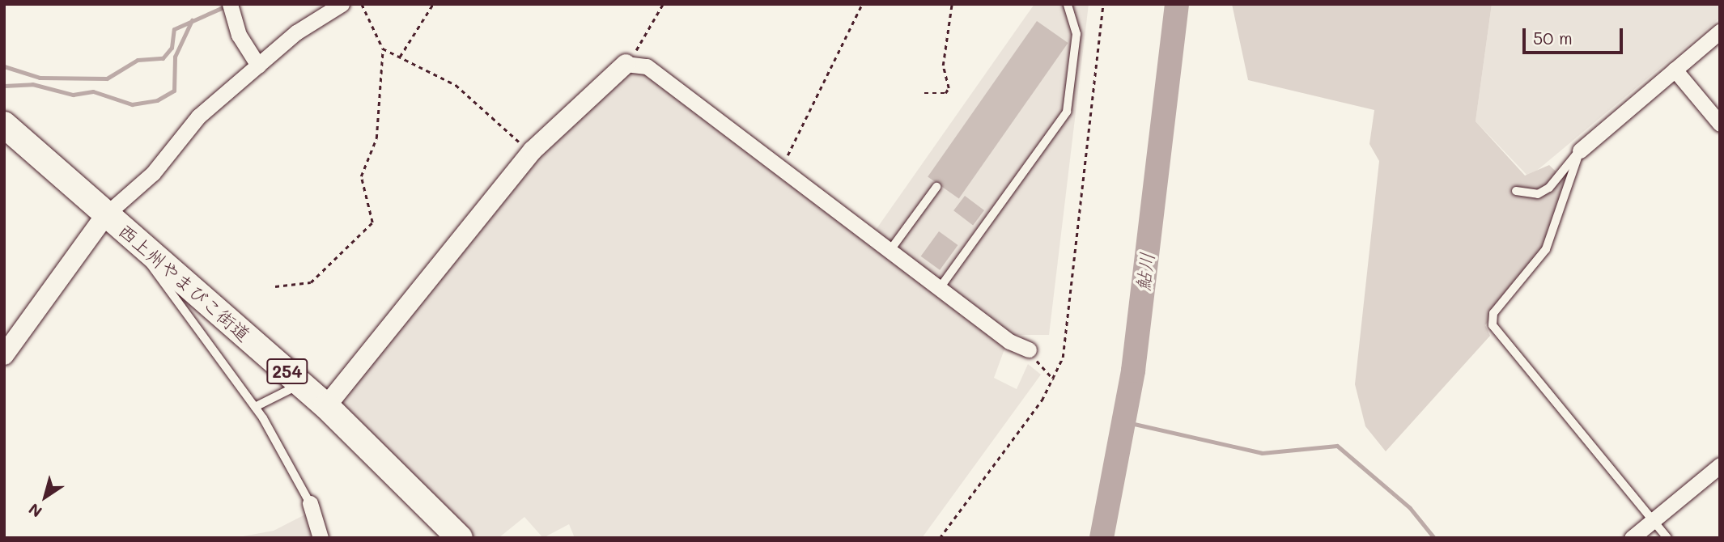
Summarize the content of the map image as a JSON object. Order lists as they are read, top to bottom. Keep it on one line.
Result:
{"streets":{"highway":["西上州やまびこ街道","254"]},"water":["鮎川"],"scale_bar":"50 m","north":"bottom left"}
